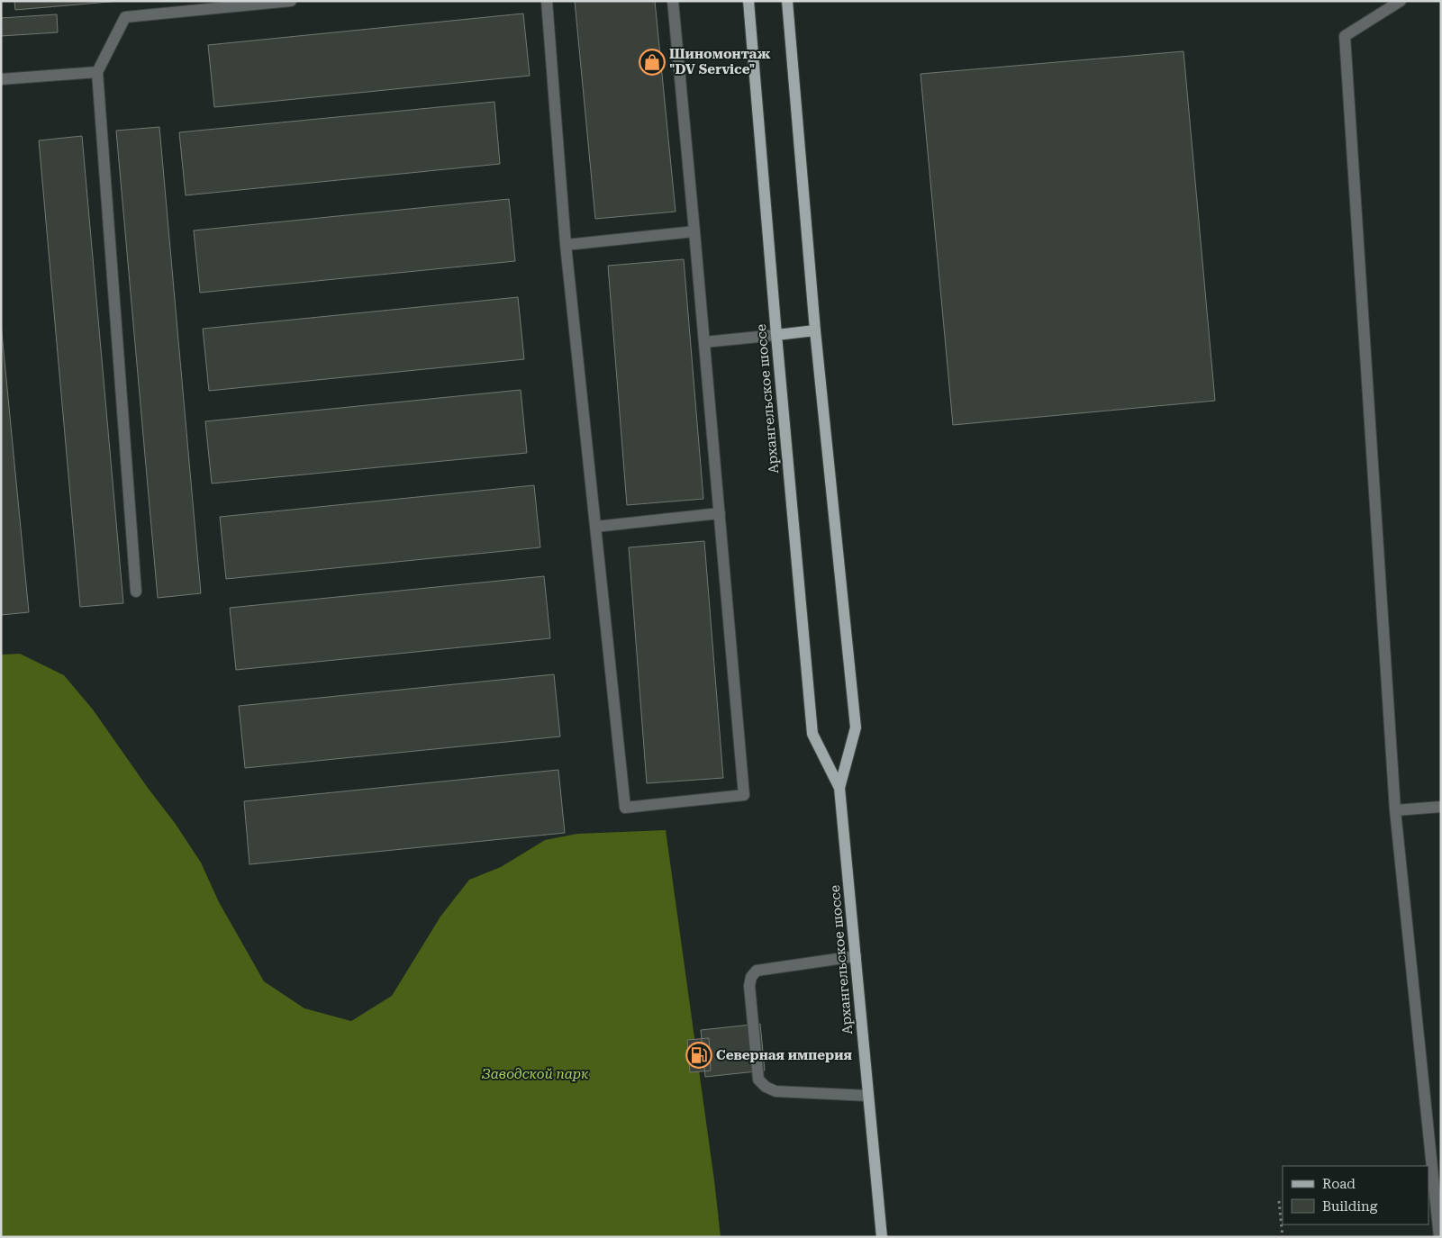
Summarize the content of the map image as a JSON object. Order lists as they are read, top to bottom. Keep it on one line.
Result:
{"streets":{"main road":["Архангельское шоссе"]},"parks":["Заводской парк"],"places":{"shop":["Шиномонтаж \"DV Service\""],"fuel station":["Северная империя"]},"legend":["Road","Building"]}
